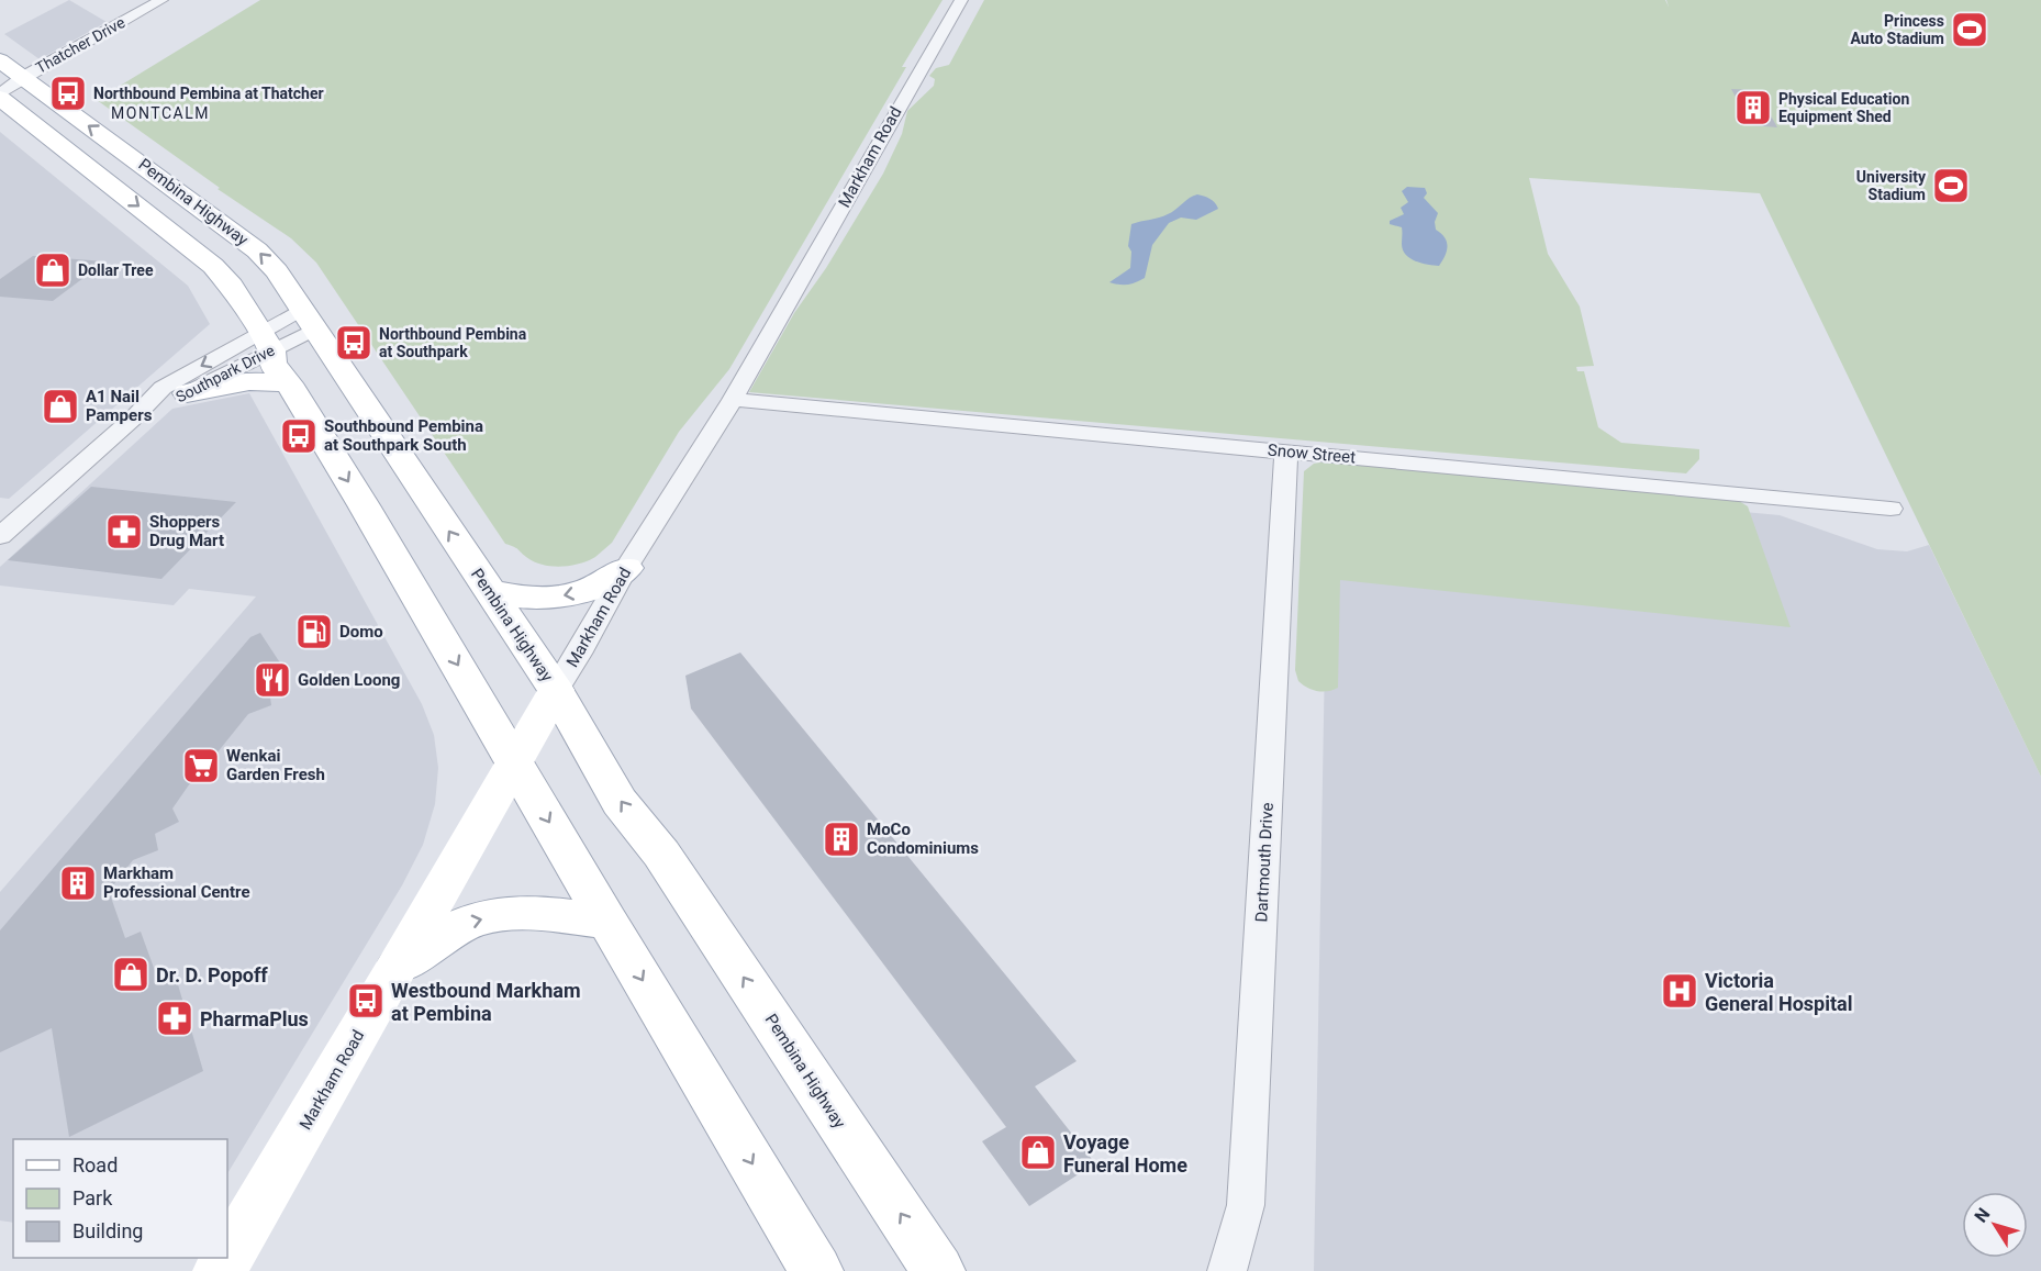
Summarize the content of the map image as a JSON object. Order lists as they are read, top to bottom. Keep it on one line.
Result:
{"streets":{"main road":["Markham Road","Pembina Highway"],"street":["Thatcher Drive","Southpark Drive","Snow Street","Dartmouth Drive"]},"crossings":[["Thatcher Drive","Pembina Highway"],["Markham Road","Pembina Highway"],["Markham Road","Snow Street"],["Pembina Highway","Southpark Drive"],["Snow Street","Dartmouth Drive"]],"districts":["MONTCALM"],"places":{"sports":["Princess Auto Stadium","University Stadium"],"bus stop":["Northbound Pembina at Thatcher","Northbound Pembina at Southpark","Southbound Pembina at Southpark South","Westbound Markham at Pembina"],"building":["Physical Education Equipment Shed","MoCo Condominiums","Markham Professional Centre"],"shop":["Dollar Tree","A1 Nail Pampers","Dr. D. Popoff","Voyage Funeral Home"],"pharmacy":["Shoppers Drug Mart","PharmaPlus"],"fuel station":["Domo"],"restaurant":["Golden Loong"],"supermarket":["Wenkai Garden Fresh"],"hospital":["Victoria General Hospital"]},"legend":["Road","Park","Building"],"north":"top left"}
